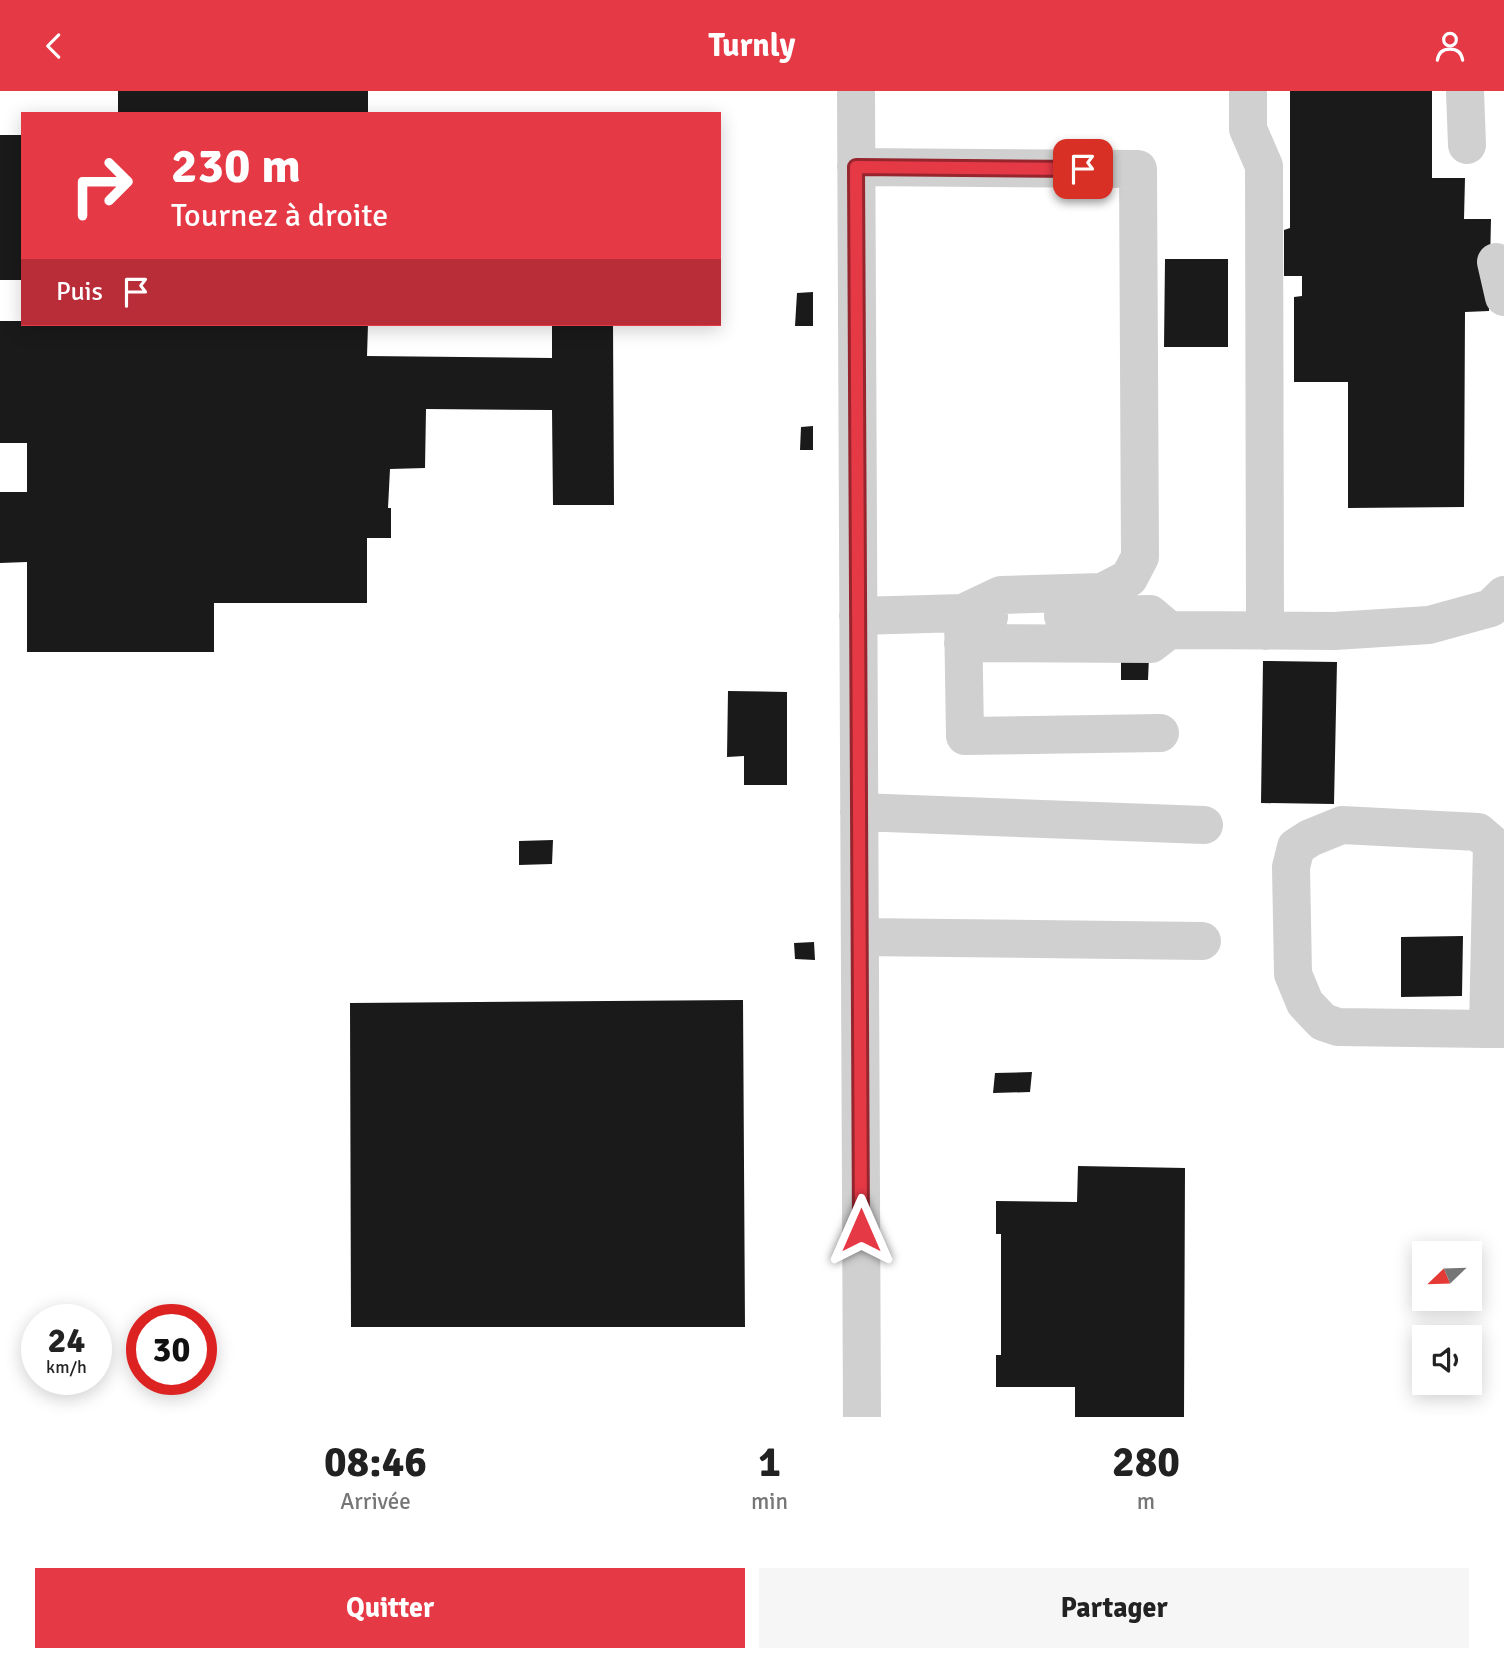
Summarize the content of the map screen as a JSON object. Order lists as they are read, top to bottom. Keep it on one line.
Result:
{"north":"bottom left","page":{"header":"Turnly","turn":["230 m","Tournez à droite"],"then":"Puis","speed":"24 km/h","limit":"30","eta":["08:46","Arrivée","1","min","280","m"],"buttons":["Quitter","Partager"]}}
